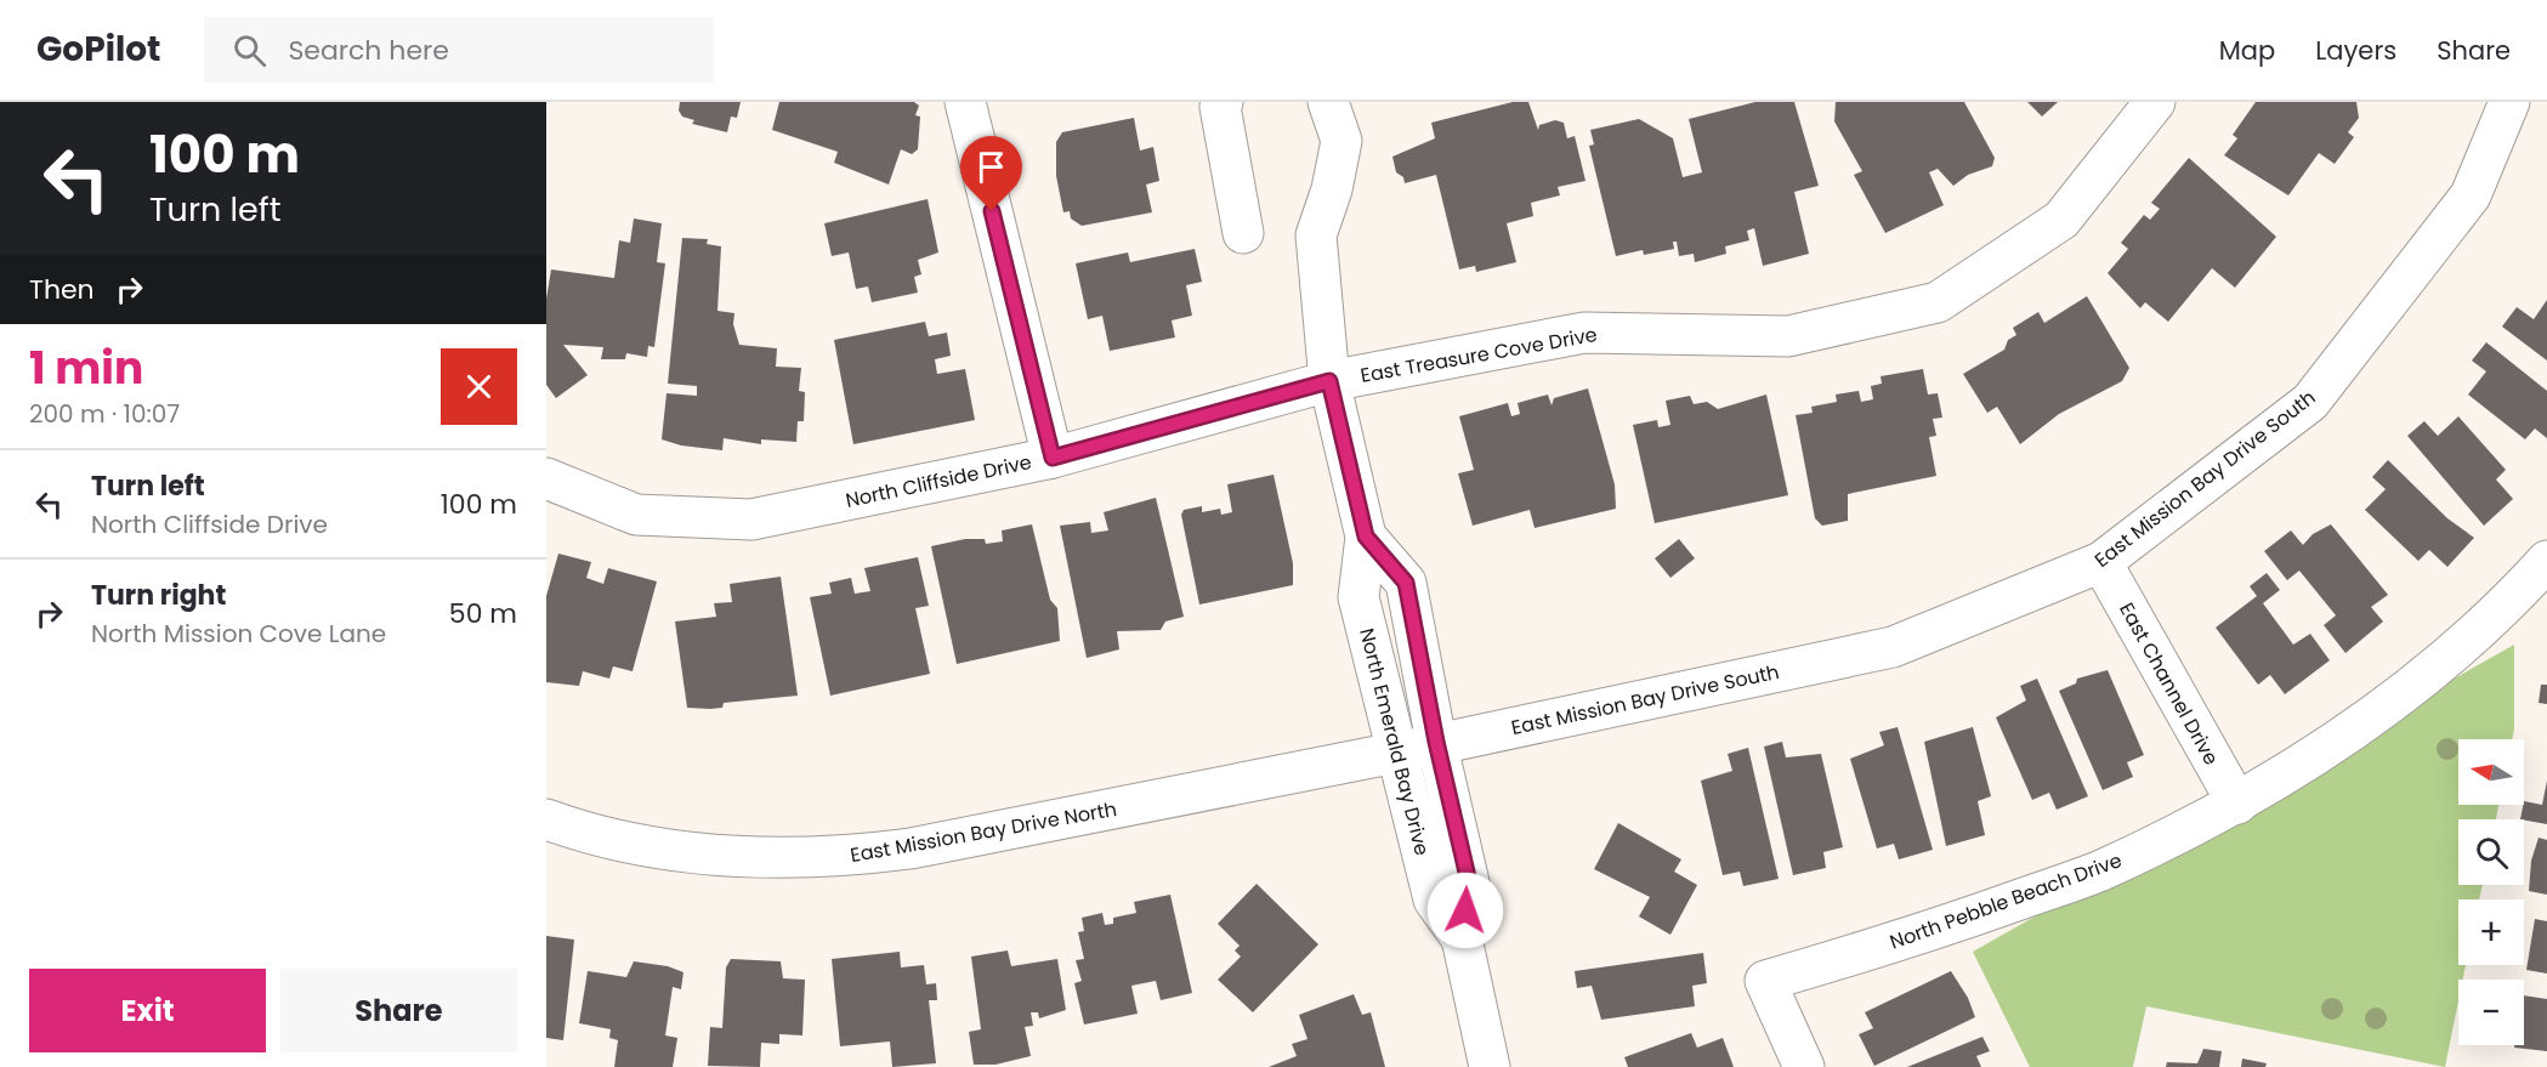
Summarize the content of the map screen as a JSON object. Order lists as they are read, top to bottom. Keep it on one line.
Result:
{"streets":{"street":["East Treasure Cove Drive","East Mission Bay Drive South","North Cliffside Drive","East Channel Drive","North Emerald Bay Drive","East Mission Bay Drive North","North Pebble Beach Drive"]},"crossings":[["East Treasure Cove Drive","North Cliffside Drive"],["East Treasure Cove Drive","North Emerald Bay Drive"],["East Mission Bay Drive South","East Channel Drive"],["East Mission Bay Drive South","North Emerald Bay Drive"],["East Mission Bay Drive South","East Mission Bay Drive North"],["North Cliffside Drive","North Emerald Bay Drive"],["East Channel Drive","North Pebble Beach Drive"],["North Emerald Bay Drive","East Mission Bay Drive North"]],"north":"left","page":{"header":"GoPilot","search":"Search here","nav":["Map","Layers","Share"],"turn":["100 m","Turn left"],"then":"Then","heading":["1 min","200 m · 10:07"],"list":[{"name":"Turn left","note":"North Cliffside Drive","value":"100 m"},{"name":"Turn right","note":"North Mission Cove Lane","value":"50 m"}],"map_buttons":["+","−"],"buttons":["Exit","Share"]}}
